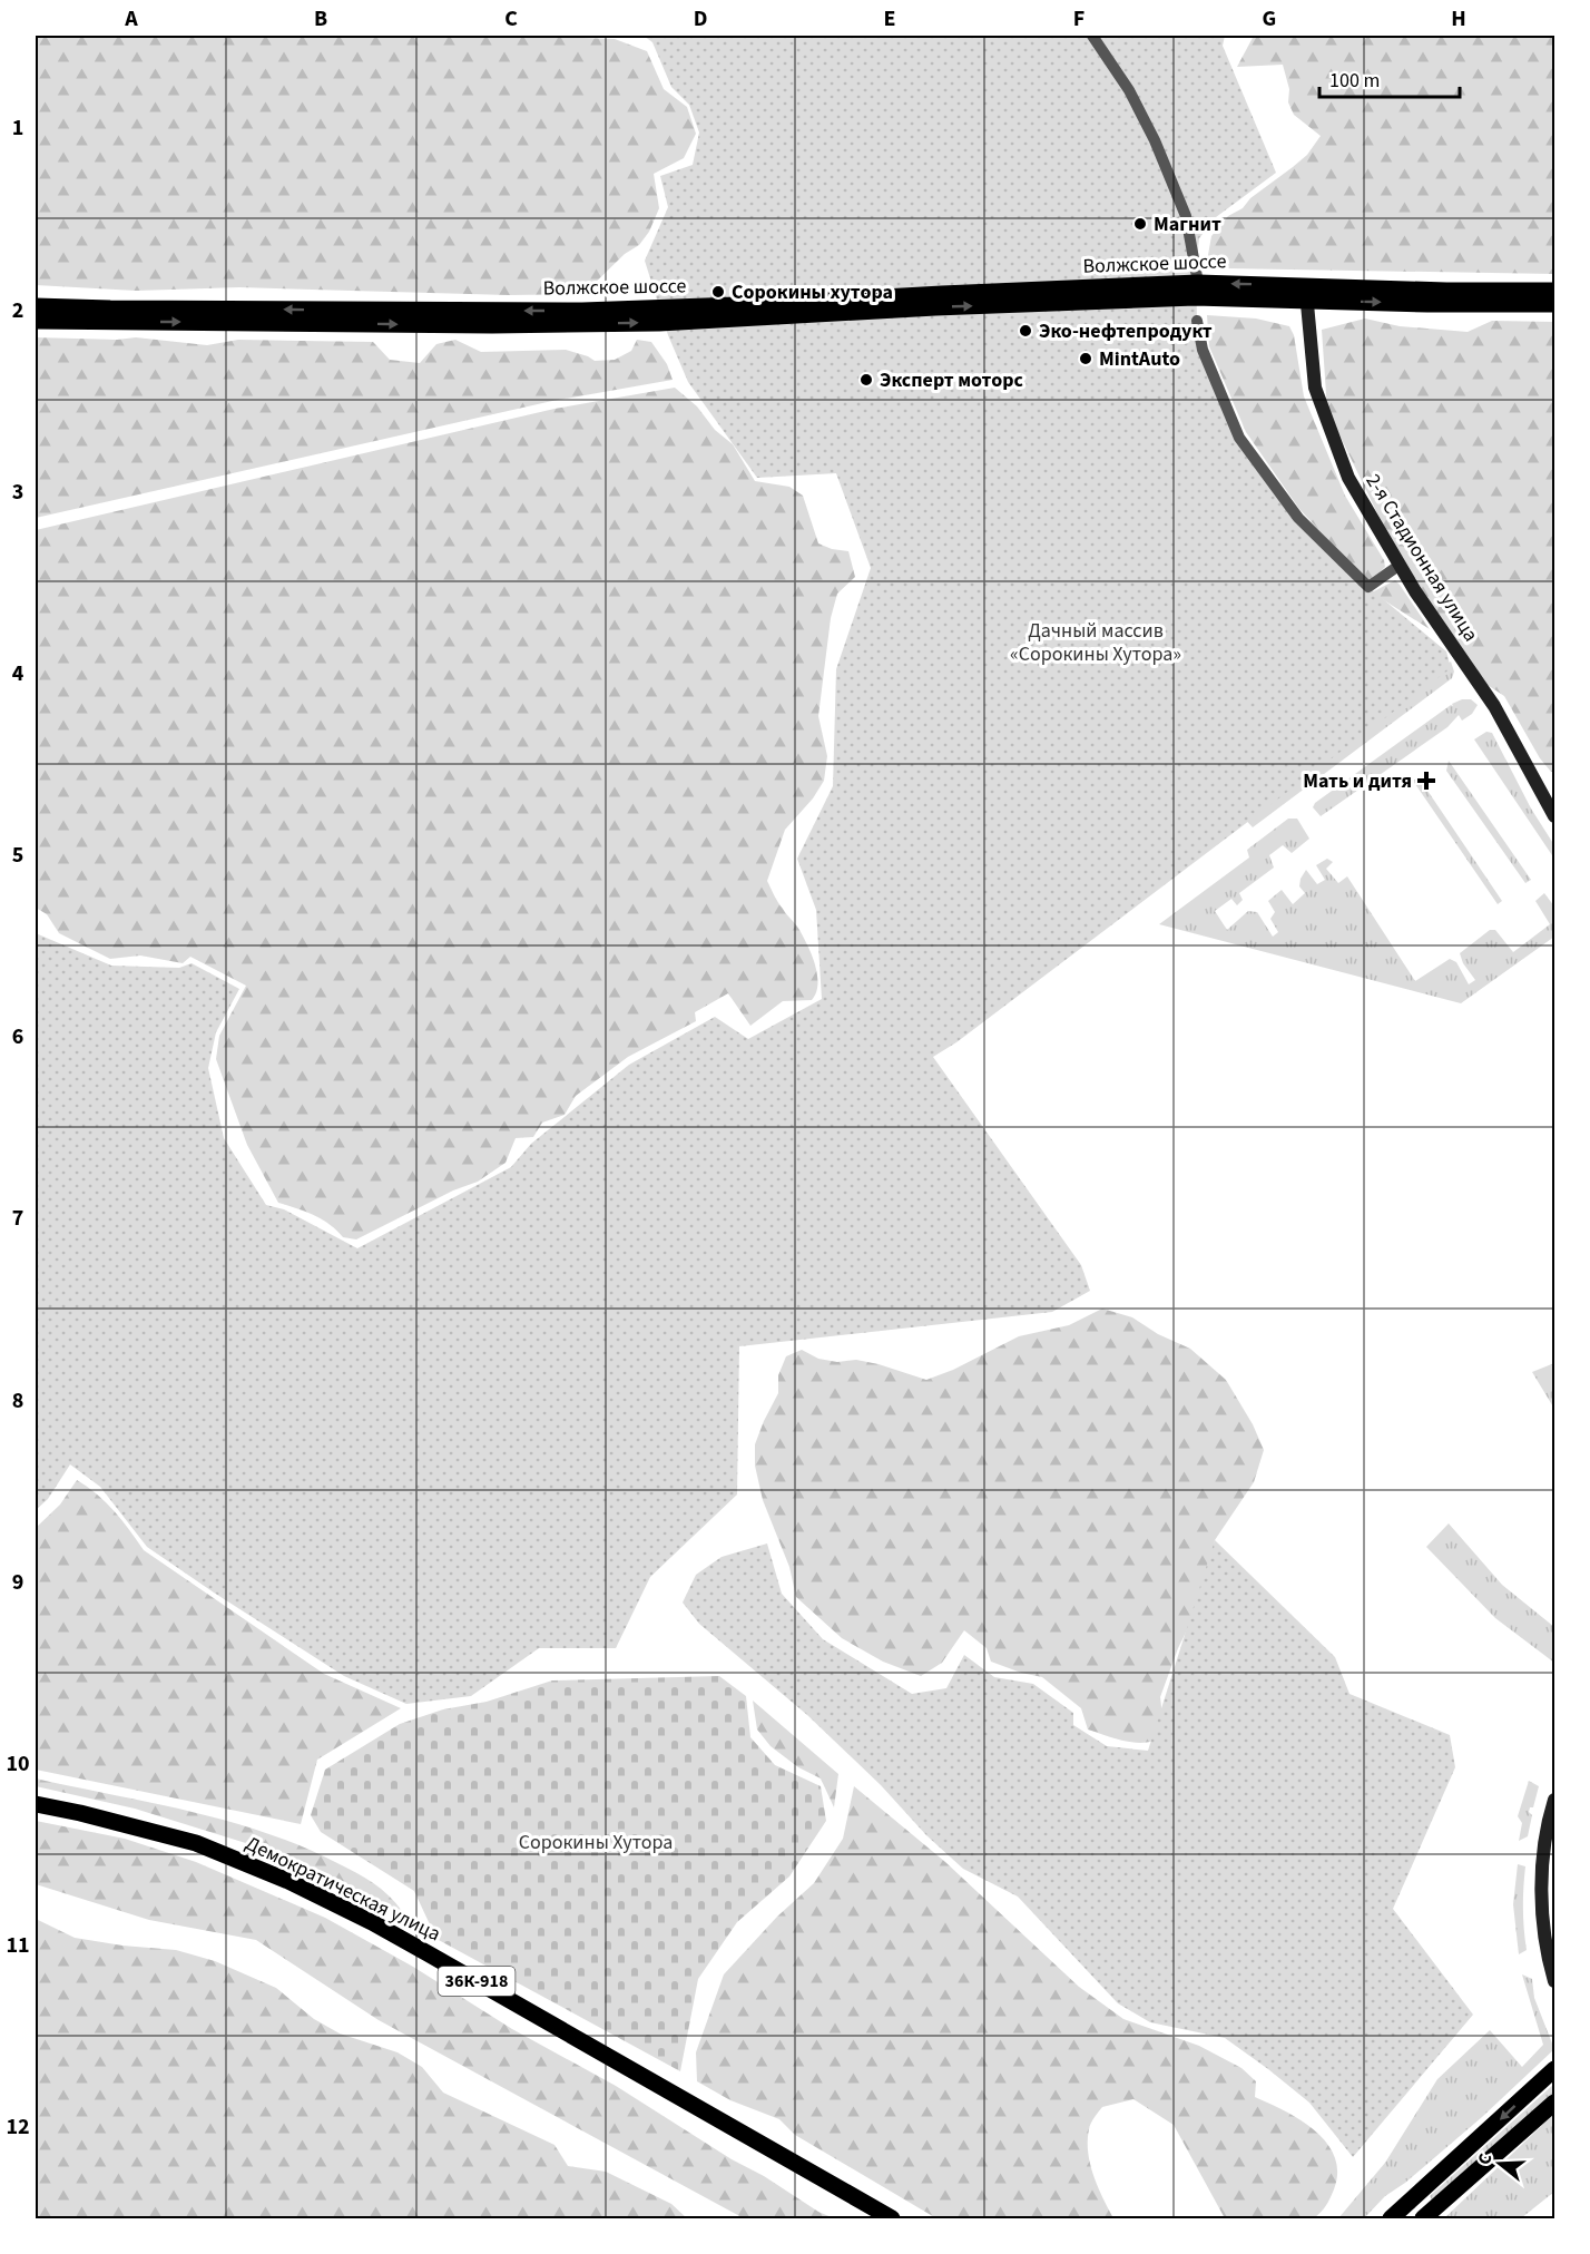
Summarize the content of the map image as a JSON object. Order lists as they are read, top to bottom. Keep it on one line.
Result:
{"streets":{"main road":["Волжское шоссе","2-я Стадионная улица","Демократическая улица","36К-918"]},"crossings":[["Волжское шоссе","2-я Стадионная улица"]],"parks":["Дачный массив «Сорокины Хутора»","Сорокины Хутора"],"places":{"other":["Магнит","Сорокины хутора","Эко-нефтепродукт","MintAuto","Эксперт моторс"],"health":["Мать и дитя"]},"scale_bar":"100 m","north":"left","grid":{"columns":["A","B","C","D","E","F","G","H"],"rows":["1","2","3","4","5","6","7","8","9","10","11","12"]}}
